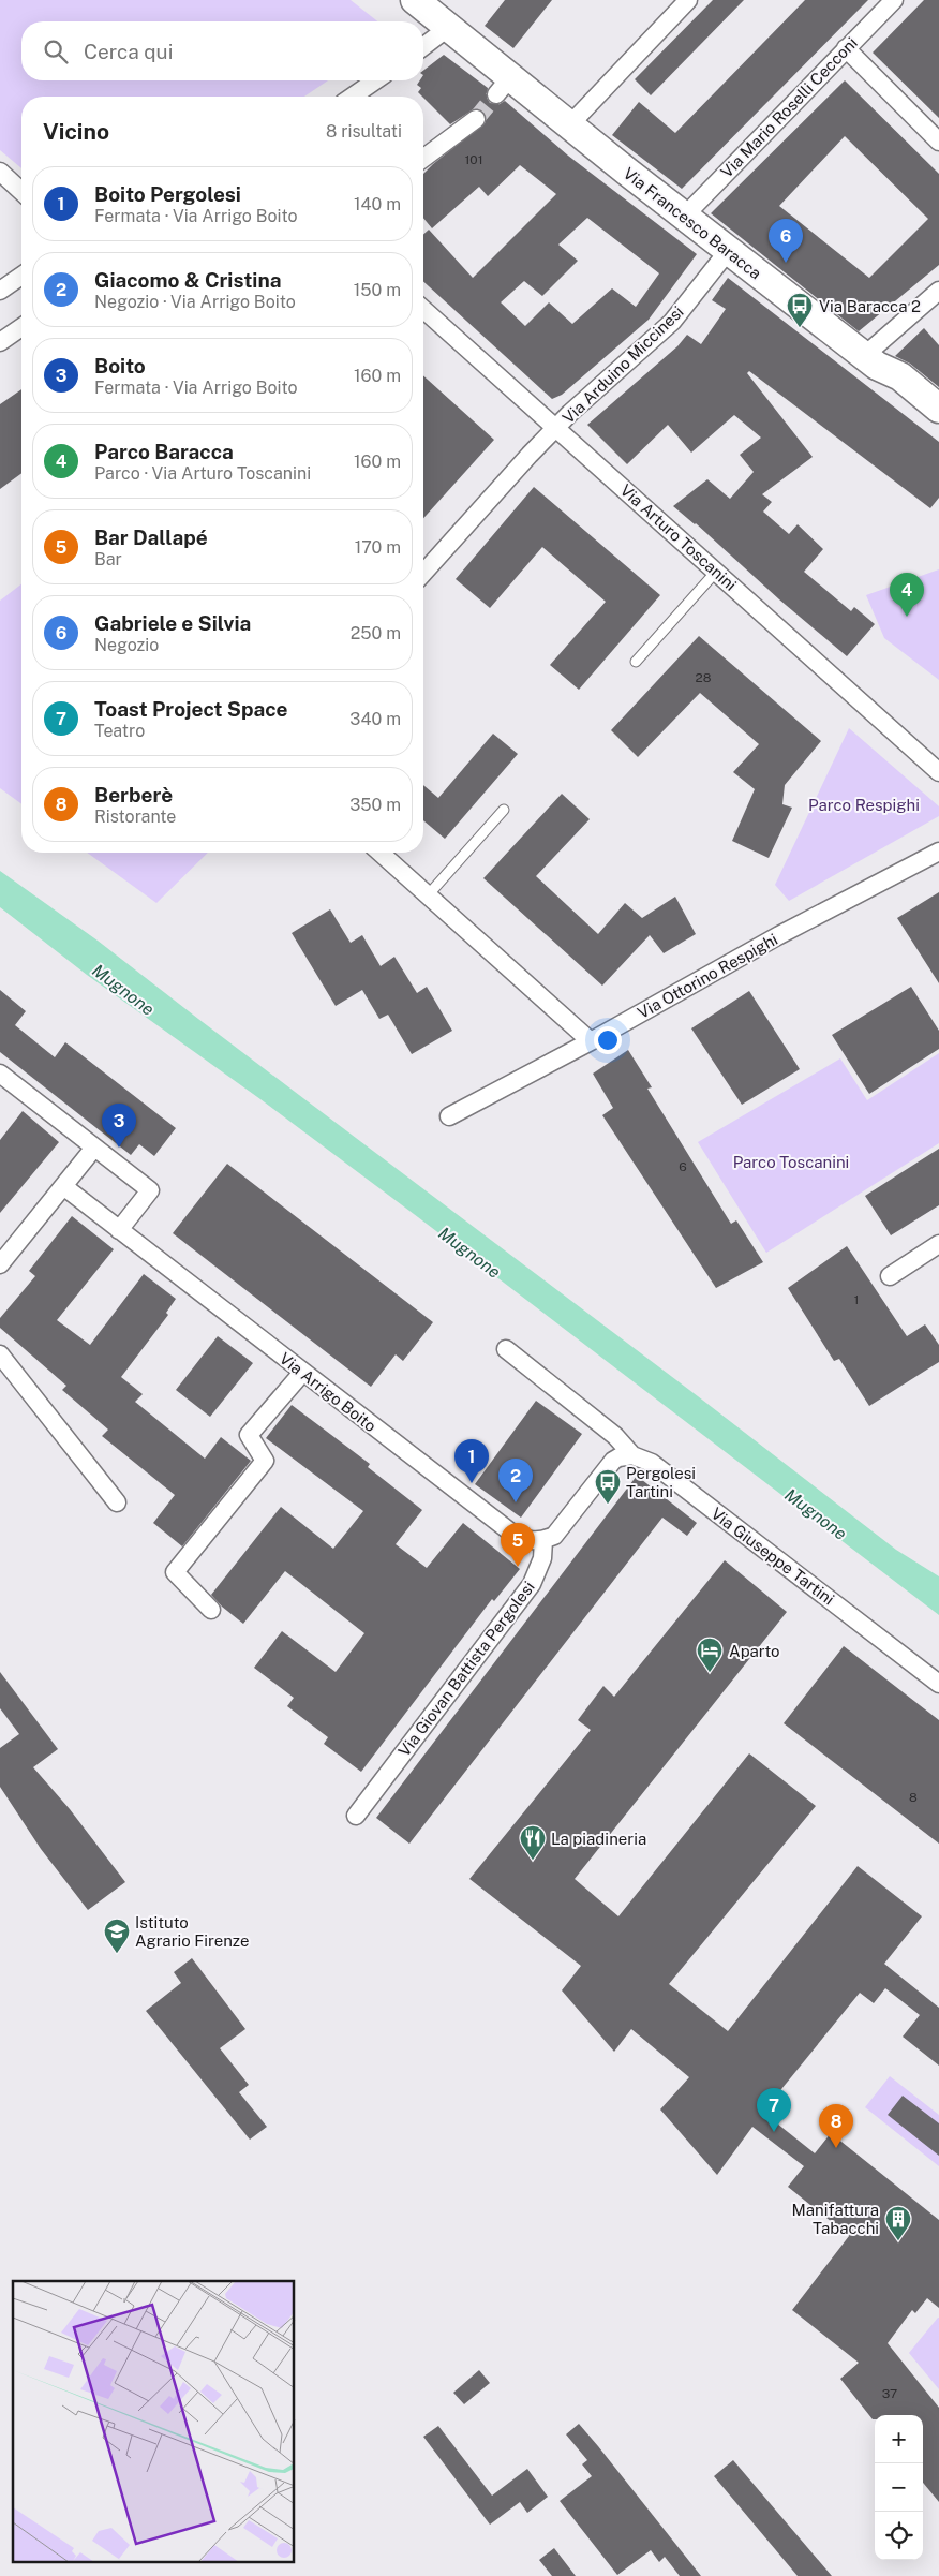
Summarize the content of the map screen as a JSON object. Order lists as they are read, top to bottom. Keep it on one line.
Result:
{"streets":{"main road":["Via Francesco Baracca"],"street":["Via Mario Roselli Cecconi","Via Arduino Miccinesi","Via Arturo Toscanini","Via Ottorino Respighi","Via Arrigo Boito","Via Giuseppe Tartini","Via Giovan Battista Pergolesi"]},"crossings":[["Via Mario Roselli Cecconi","Via Francesco Baracca"],["Via Francesco Baracca","Via Arduino Miccinesi"],["Via Arduino Miccinesi","Via Arturo Toscanini"],["Via Arrigo Boito","Via Giovan Battista Pergolesi"]],"water":["Mugnone"],"parks":["Parco Respighi","Parco Toscanini"],"places":{"bus stop":["Via Baracca 2","Pergolesi Tartini"],"hotel":["Aparto"],"restaurant":["La piadineria"],"school or university":["Istituto Agrario Firenze"],"building":["Manifattura Tabacchi"]},"house_numbers":["101","28","6","1","8","37"],"page":{"search":"Cerca qui","heading":["Vicino","8 risultati"],"list":[{"mark":"1","name":"Boito Pergolesi","note":"Fermata · Via Arrigo Boito","value":"140 m"},{"mark":"2","name":"Giacomo & Cristina","note":"Negozio · Via Arrigo Boito","value":"150 m"},{"mark":"3","name":"Boito","note":"Fermata · Via Arrigo Boito","value":"160 m"},{"mark":"4","name":"Parco Baracca","note":"Parco · Via Arturo Toscanini","value":"160 m"},{"mark":"5","name":"Bar Dallapé","note":"Bar","value":"170 m"},{"mark":"6","name":"Gabriele e Silvia","note":"Negozio","value":"250 m"},{"mark":"7","name":"Toast Project Space","note":"Teatro","value":"340 m"},{"mark":"8","name":"Berberè","note":"Ristorante","value":"350 m"}],"pins":["6","4","3","1","2","5","7","8"],"map_buttons":["+","−"]}}
